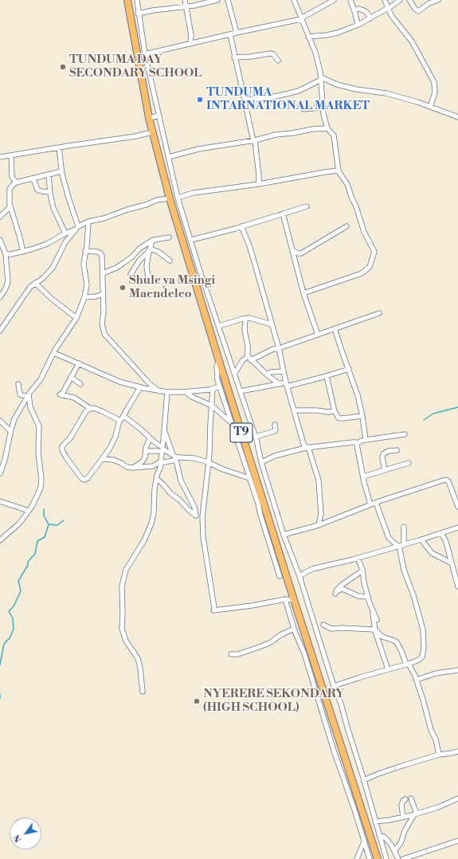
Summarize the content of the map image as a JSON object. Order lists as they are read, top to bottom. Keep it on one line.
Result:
{"streets":{"highway":["T9"]},"places":["TUNDUMA DAY SECONDARY SCHOOL","TUNDUMA INTARNATIONAL MARKET","Shule ya Msingi Maendeleo","NYERERE SEKONDARY (HIGH SCHOOL)"],"north":"bottom left"}
